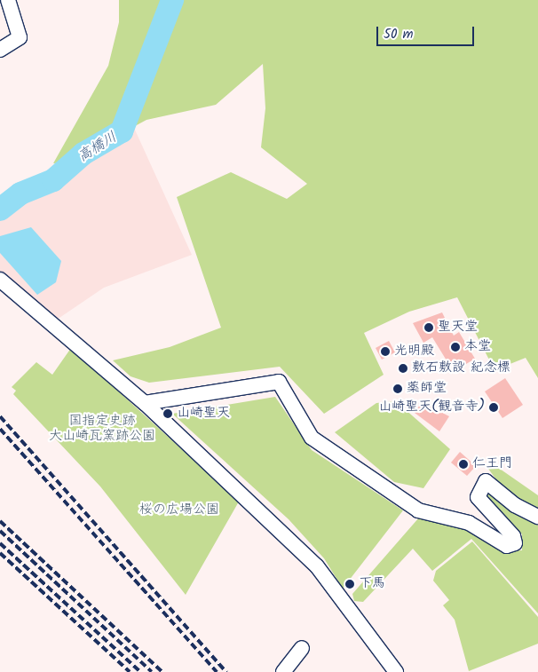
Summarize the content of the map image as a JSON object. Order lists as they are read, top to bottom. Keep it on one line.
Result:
{"water":["高橋川"],"parks":["国指定史跡 大山崎瓦窯跡公園","桜の広場公園"],"places":["聖天堂","本堂","光明殿","敷石敷設 紀念標","薬師堂","山崎聖天(観音寺)","山崎聖天","仁王門","下馬"],"scale_bar":"50 m"}
